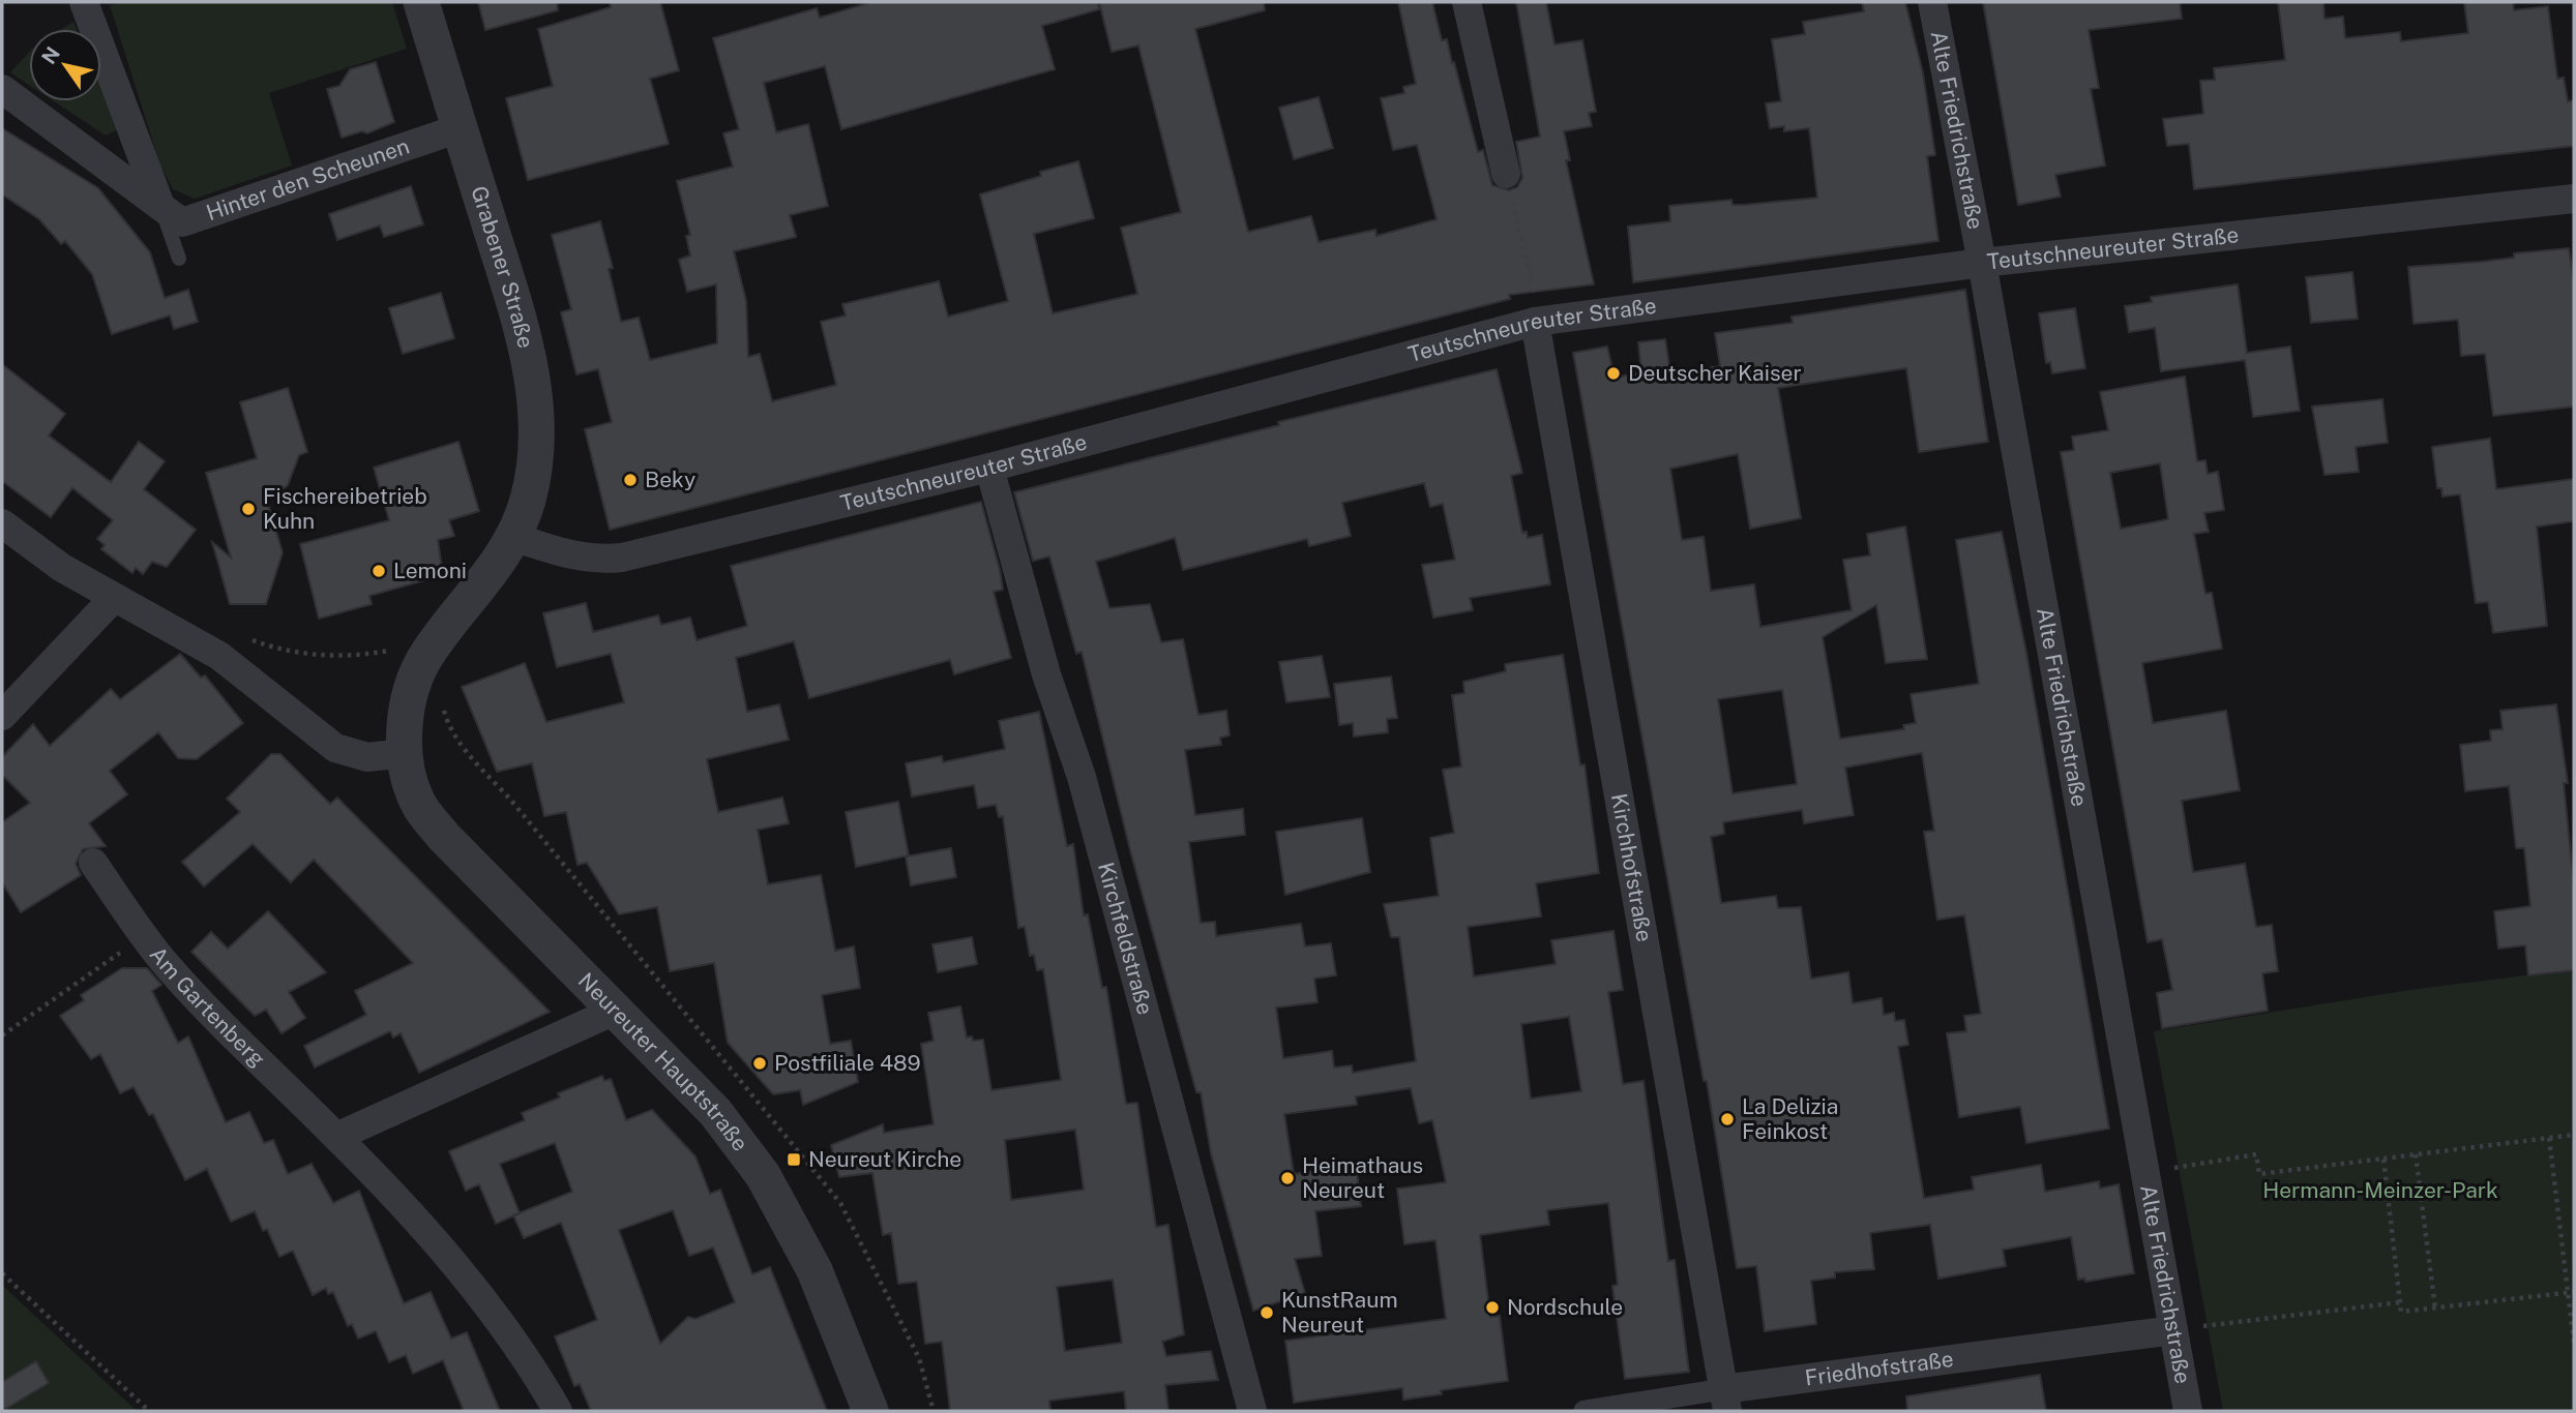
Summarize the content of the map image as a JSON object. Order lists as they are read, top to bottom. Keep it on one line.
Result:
{"streets":{"street":["Alte Friedrichstraße","Hinter den Scheunen","Teutschneureuter Straße","Grabener Straße","Kirchhofstraße","Kirchfeldstraße","Am Gartenberg","Neureuter Hauptstraße","Friedhofstraße"]},"crossings":[["Alte Friedrichstraße","Teutschneureuter Straße"],["Alte Friedrichstraße","Friedhofstraße"],["Hinter den Scheunen","Grabener Straße"],["Teutschneureuter Straße","Grabener Straße"],["Teutschneureuter Straße","Kirchhofstraße"],["Teutschneureuter Straße","Kirchfeldstraße"],["Teutschneureuter Straße","Neureuter Hauptstraße"],["Grabener Straße","Neureuter Hauptstraße"],["Kirchhofstraße","Friedhofstraße"]],"parks":["Hermann-Meinzer-Park"],"places":{"other":["Deutscher Kaiser","Beky","Fischereibetrieb Kuhn","Lemoni","Postfiliale 489","La Delizia Feinkost","Heimathaus Neureut","Nordschule","KunstRaum Neureut"],"transit":["Neureut Kirche"]},"north":"top left"}
